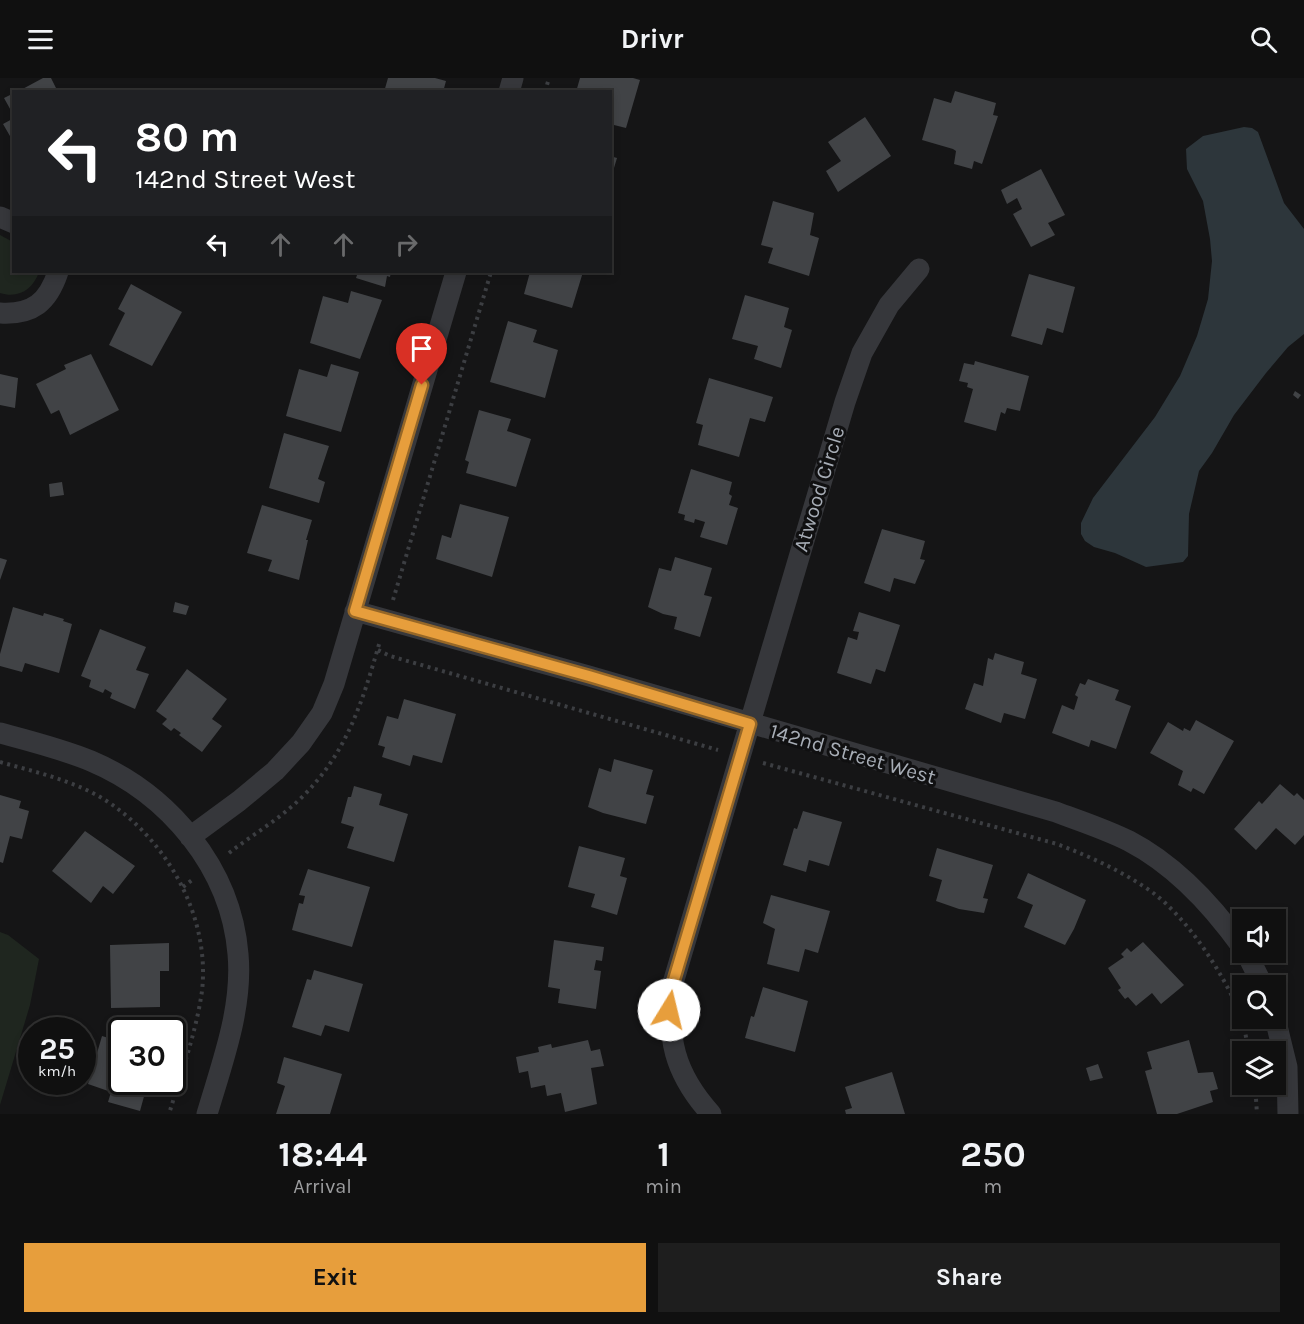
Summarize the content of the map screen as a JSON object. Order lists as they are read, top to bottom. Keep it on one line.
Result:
{"streets":{"street":["Atwood Circle","142nd Street West"]},"crossings":[["Atwood Circle","142nd Street West"]],"page":{"header":"Drivr","turn":["80 m","142nd Street West"],"speed":"25 km/h","limit":"30","eta":["18:44","Arrival","1","min","250","m"],"buttons":["Exit","Share"]}}
